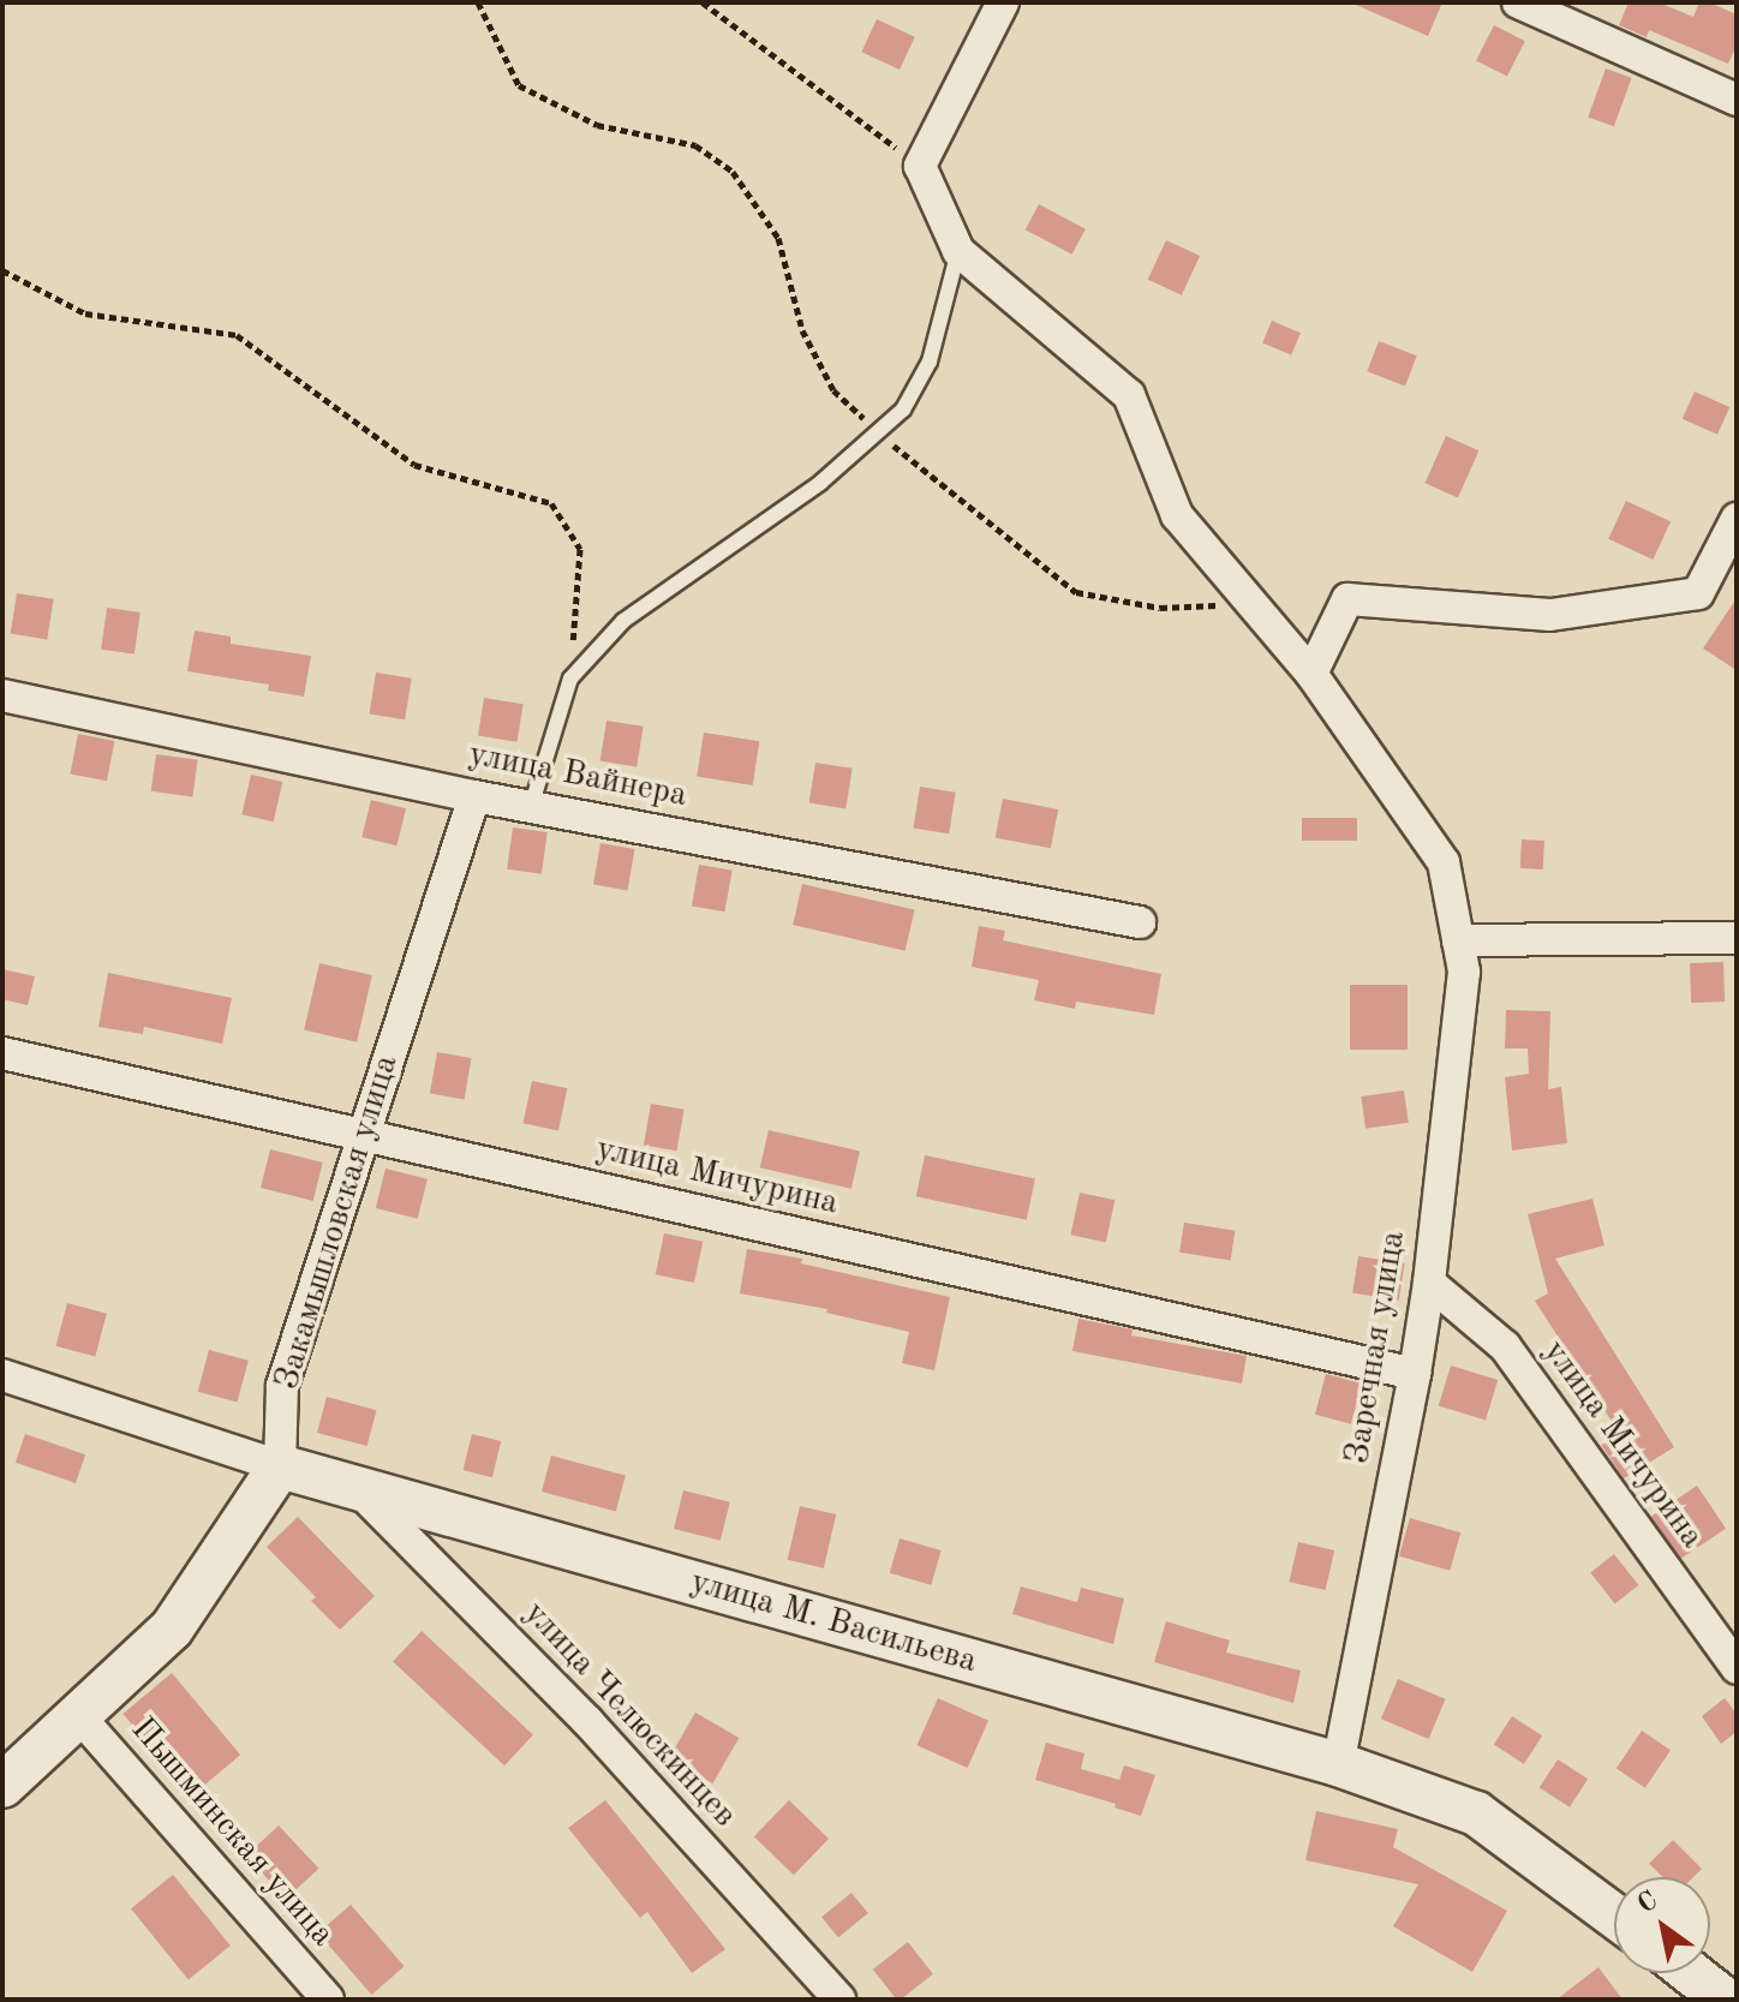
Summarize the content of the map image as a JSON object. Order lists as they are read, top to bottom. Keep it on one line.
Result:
{"streets":{"street":["улица Вайнера","улица Мичурина","Закамышловская улица","Заречная улица","улица М. Васильева","улица Челюскинцев","Пышминская улица"]},"crossings":[["улица Вайнера","Закамышловская улица"],["улица Мичурина","Закамышловская улица"],["улица Мичурина","Заречная улица"],["Закамышловская улица","улица М. Васильева"],["Заречная улица","улица М. Васильева"],["улица М. Васильева","улица Челюскинцев"]],"north":"top left"}
